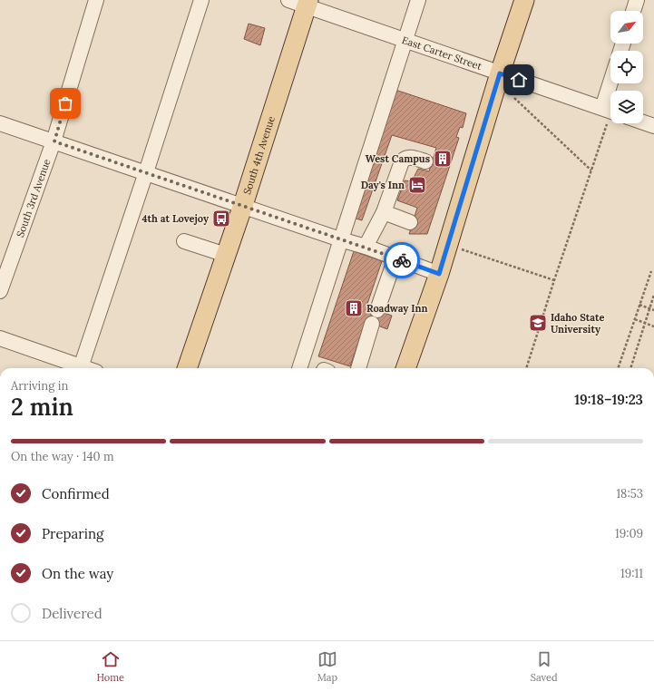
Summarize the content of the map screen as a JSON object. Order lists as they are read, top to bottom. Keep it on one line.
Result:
{"streets":{"main road":["South 4th Avenue"],"street":["East Carter Street","South 3rd Avenue"]},"crossings":[["East Carter Street","South 4th Avenue"]],"places":{"building":["West Campus","Roadway Inn"],"hotel":["Day's Inn"],"bus stop":["4th at Lovejoy"],"school or university":["Idaho State University"]},"north":"top right","page":{"heading":["2 min","Arriving in","19:18–19:23"],"bar":"On the way · 140 m","list":[["Confirmed","18:53"],["Preparing","19:09"],["On the way","19:11"],"Delivered"],"tabs":["Home","Map","Saved"]}}
